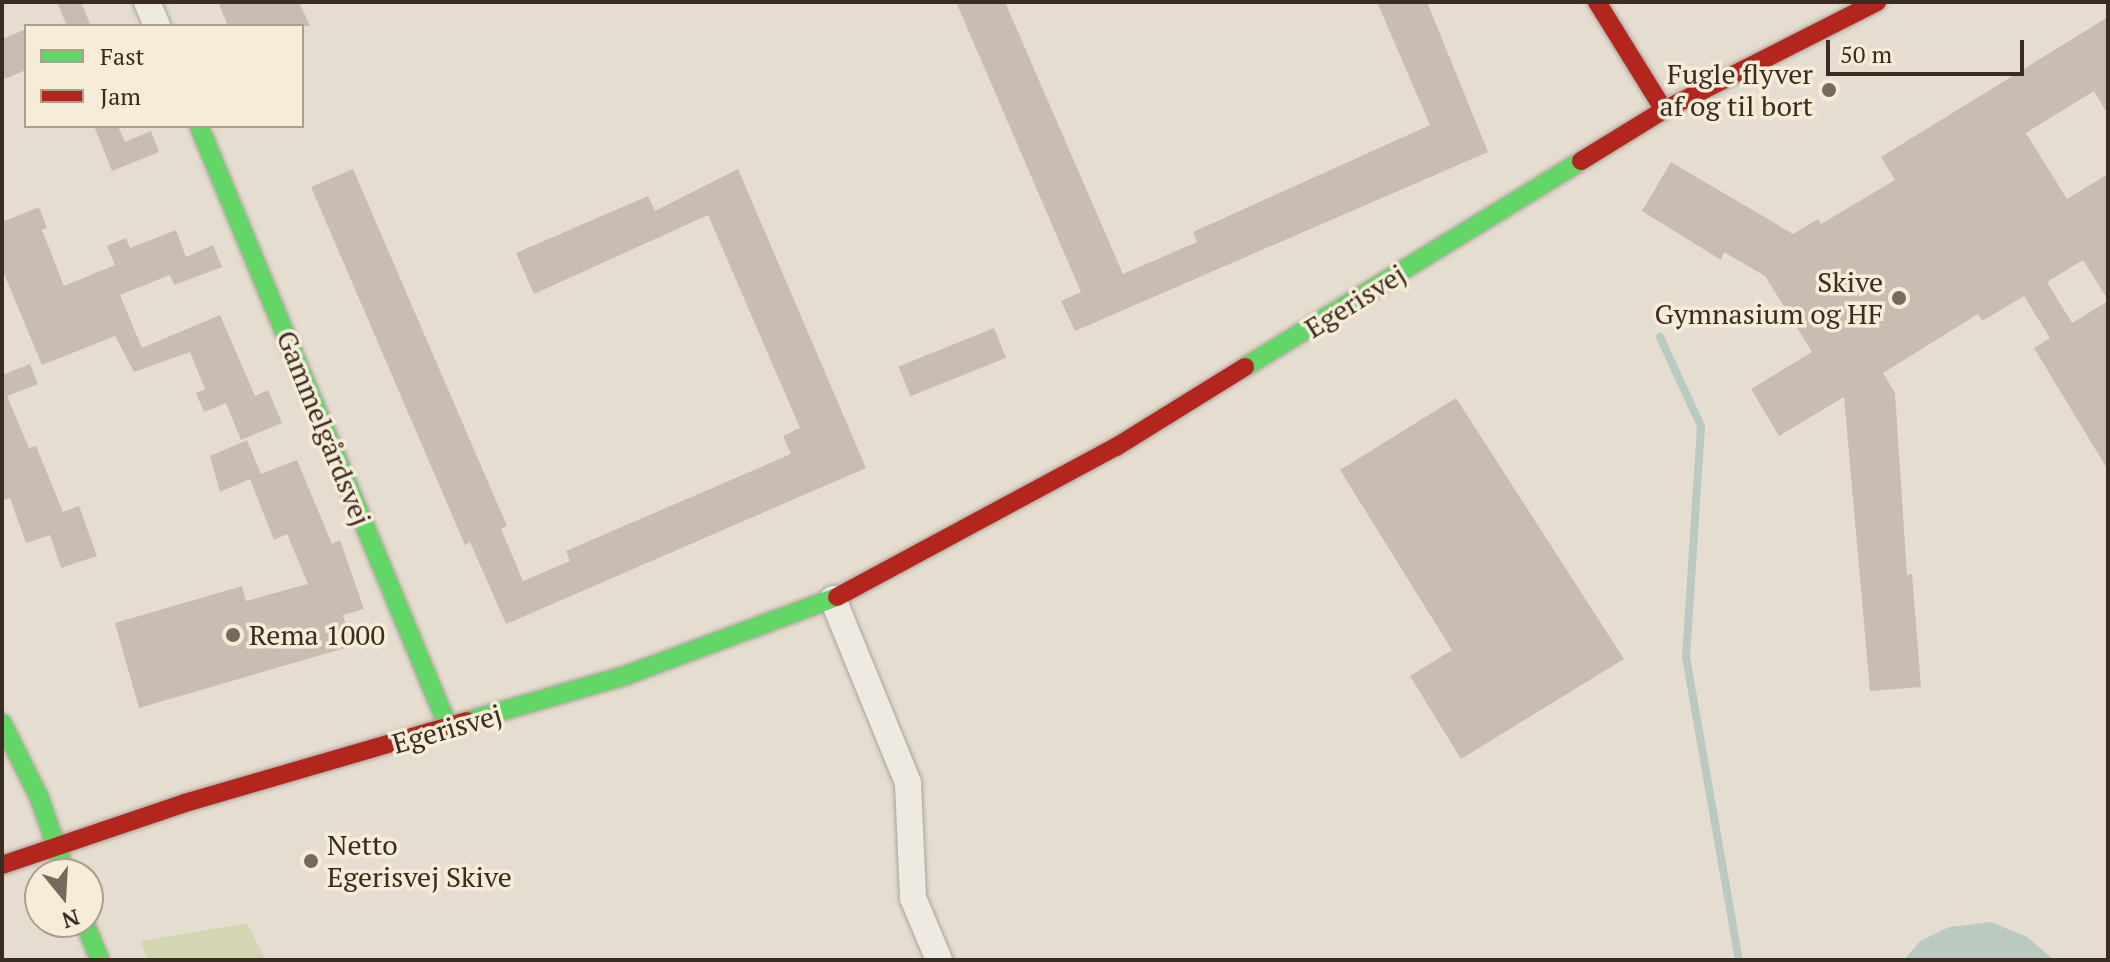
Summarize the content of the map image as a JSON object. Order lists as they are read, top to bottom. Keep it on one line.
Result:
{"streets":{"street":["Egerisvej","Gammelgårdsvej"]},"crossings":[["Egerisvej","Gammelgårdsvej"]],"places":["Fugle flyver af og til bort","Skive Gymnasium og HF","Rema 1000","Netto Egerisvej Skive"],"legend":["Fast","Jam"],"scale_bar":"50 m","north":"bottom"}
